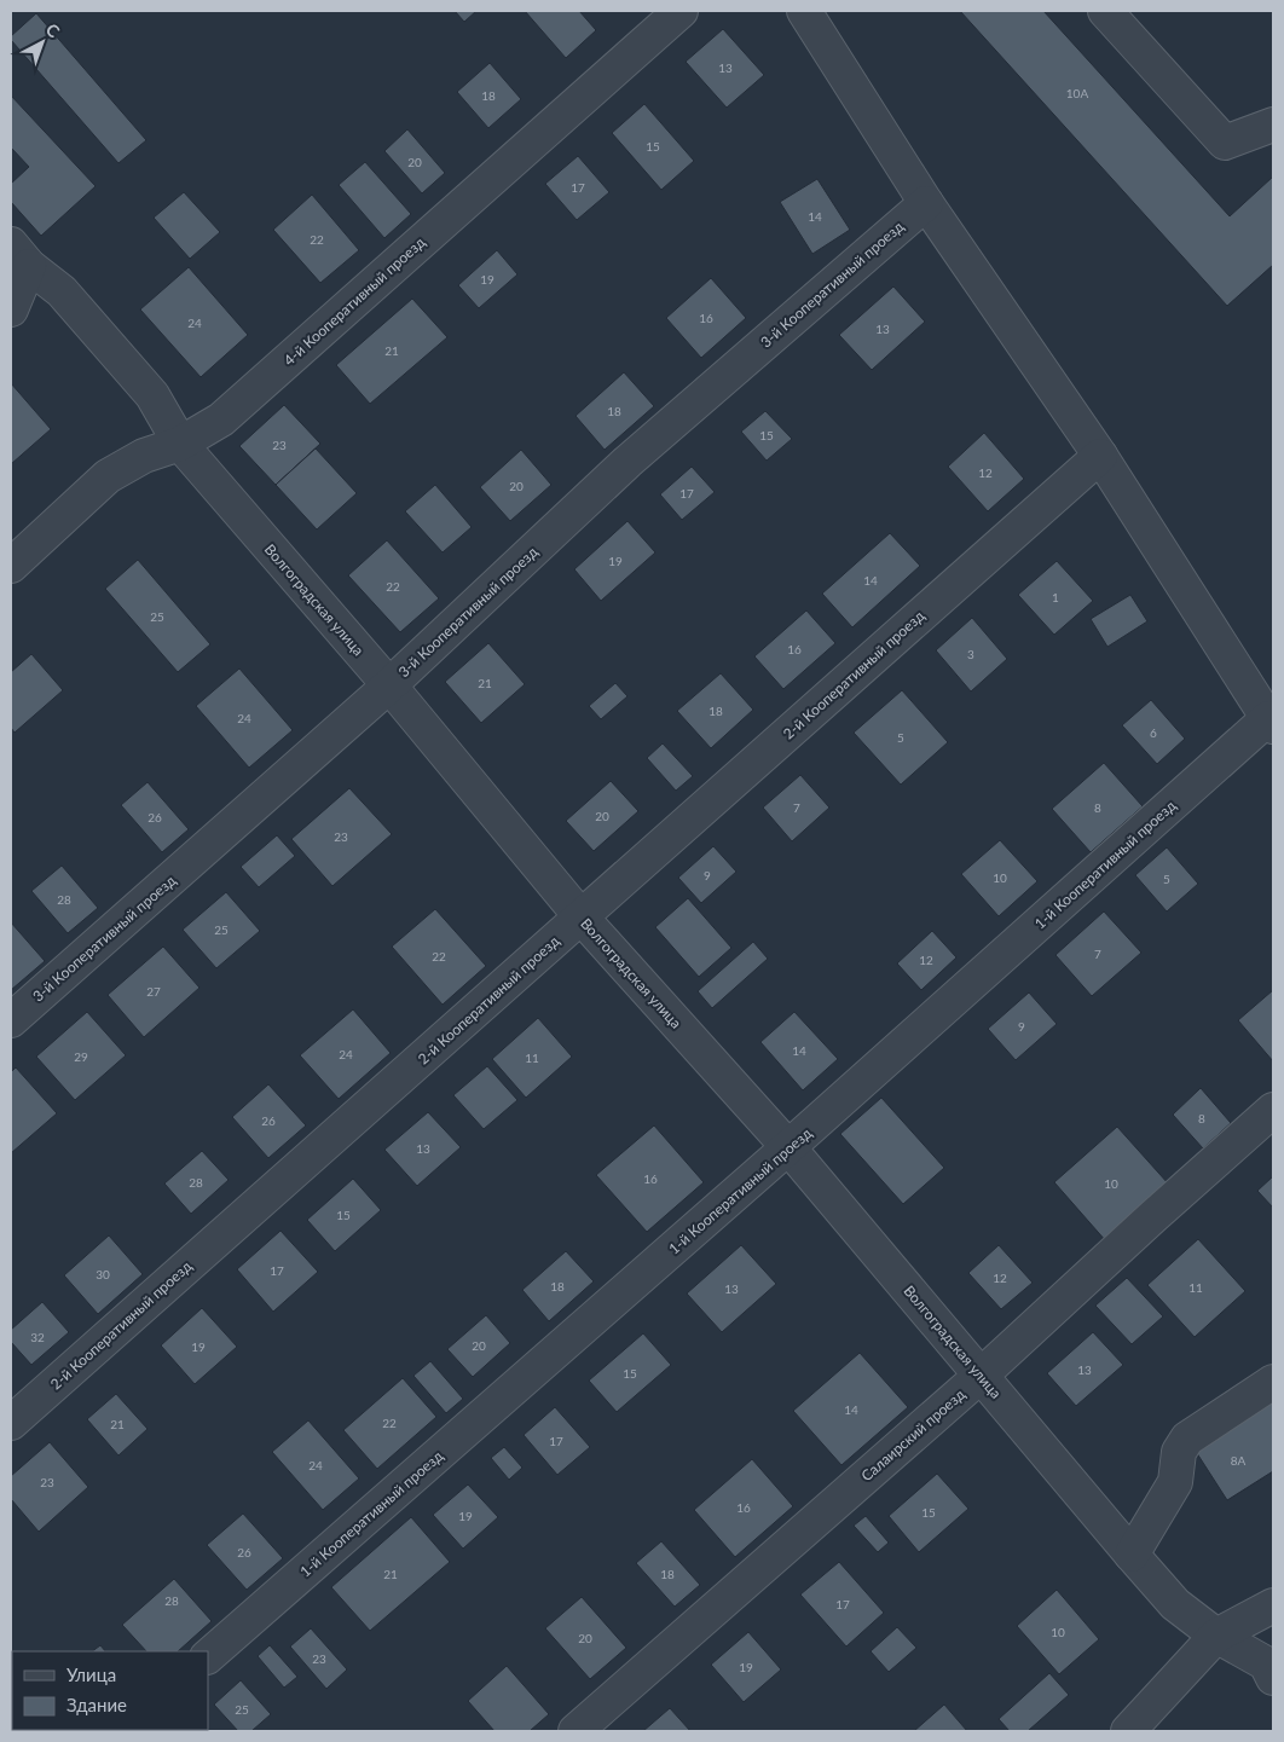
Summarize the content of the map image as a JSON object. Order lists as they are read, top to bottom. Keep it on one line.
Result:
{"streets":{"street":["3-й Кооперативный проезд","4-й Кооперативный проезд","Волгоградская улица","2-й Кооперативный проезд","1-й Кооперативный проезд","Салаирский проезд"]},"crossings":[["3-й Кооперативный проезд","Волгоградская улица"],["4-й Кооперативный проезд","Волгоградская улица"],["Волгоградская улица","2-й Кооперативный проезд"],["Волгоградская улица","1-й Кооперативный проезд"],["Волгоградская улица","Салаирский проезд"]],"house_numbers":["13","10А","18","15","20","17","14","22","19","16","24","13","21","18","15","23","12","20","17","19","14","22","1","25","16","3","21","18","24","6","5","7","8","20","26","23","9","10","5","28","25","7","22","12","27","9","14","24","29","11","8","26","13","16","28","10","15","17","30","12","18","11","13","32","20","19","13","15","14","22","21","17","8А","24","23","16","15","19","26","21","18","28","17","10","20","23","19","25"],"legend":["Улица","Здание"],"north":"top right"}
